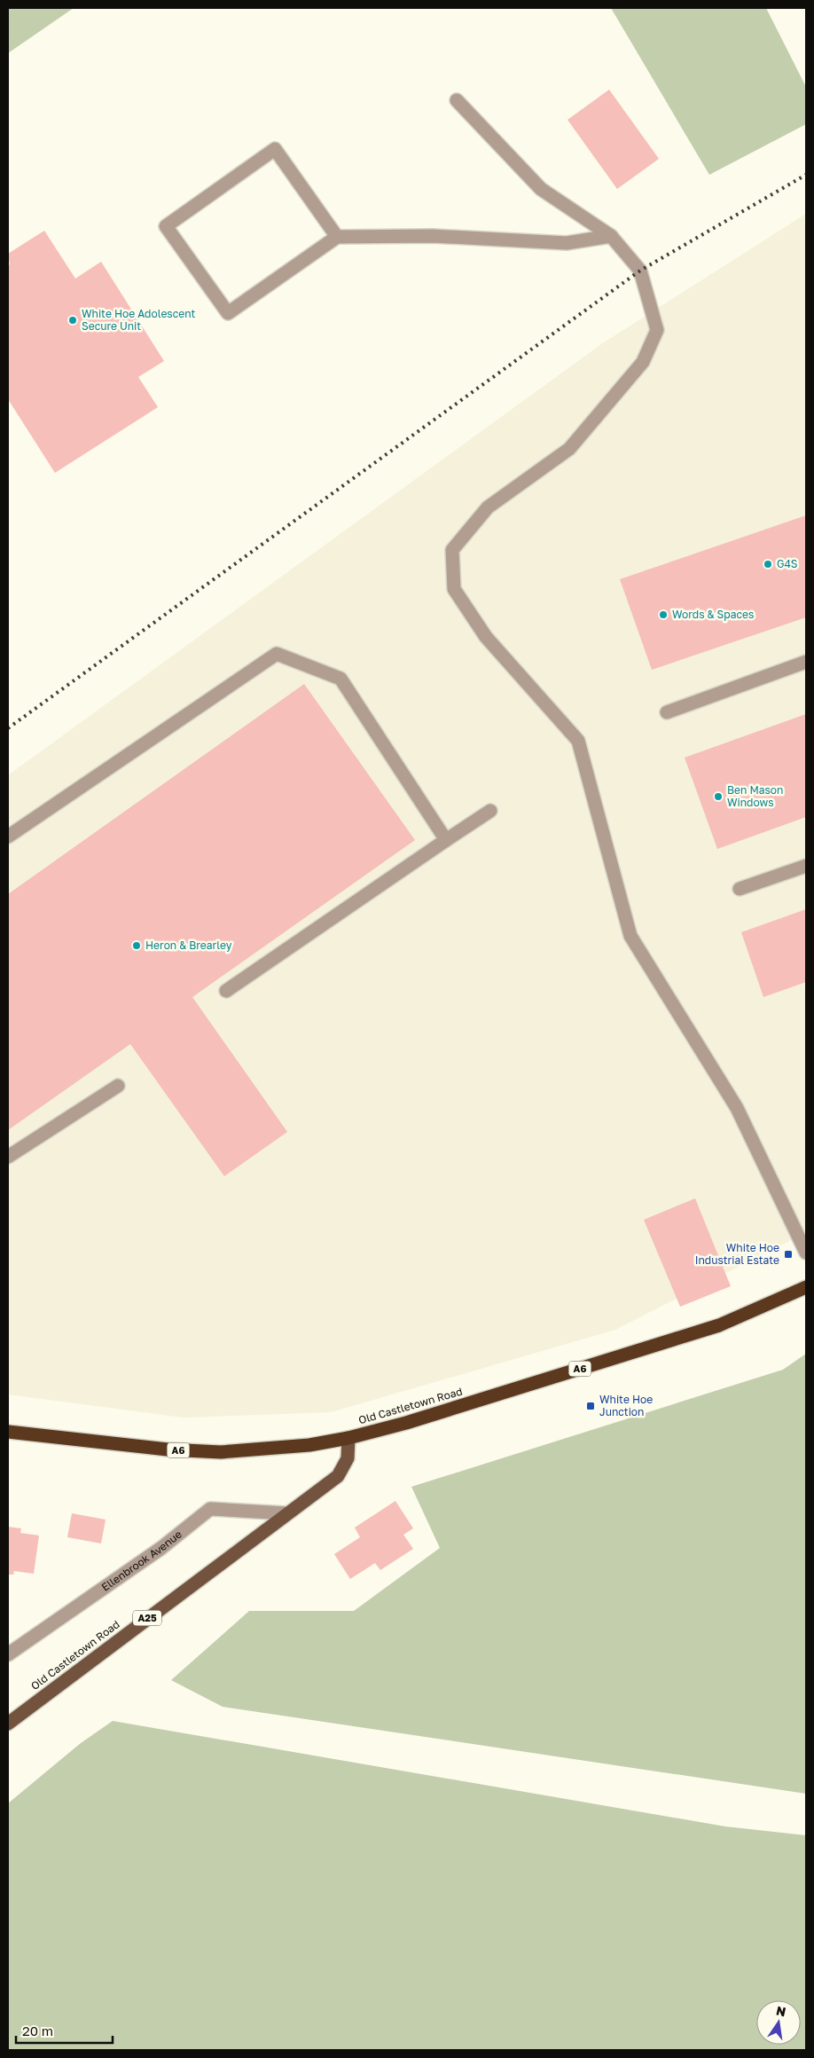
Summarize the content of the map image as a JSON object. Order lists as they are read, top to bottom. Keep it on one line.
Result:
{"streets":{"highway":["A6","Old Castletown Road"],"main road":["A25"],"street":["Ellenbrook Avenue"]},"crossings":[["A6","Old Castletown Road"],["Old Castletown Road","Ellenbrook Avenue"]],"places":{"other":["White Hoe Adolescent Secure Unit","G4S","Words & Spaces","Ben Mason Windows","Heron & Brearley"],"transit":["White Hoe Industrial Estate","White Hoe Junction"]},"scale_bar":"20 m","north":"top"}
